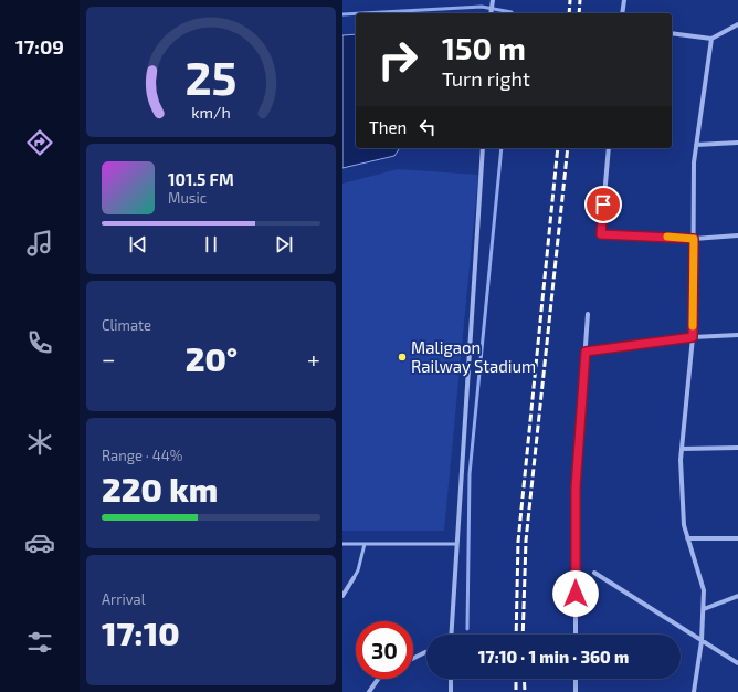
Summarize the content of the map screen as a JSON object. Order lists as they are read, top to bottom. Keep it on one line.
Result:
{"places":["Maligaon Railway Stadium"],"page":{"tabs":"17:09","turn":["150 m","Turn right"],"then":"Then","song":["101.5 FM","Music"],"tile":["Climate",["Range · 44%","220 km"],["Arrival","17:10"]],"heat":["−","20°","+"],"limit":"30","trip":"17:10 · 1 min · 360 m","gauge":["25","km/h"]}}
